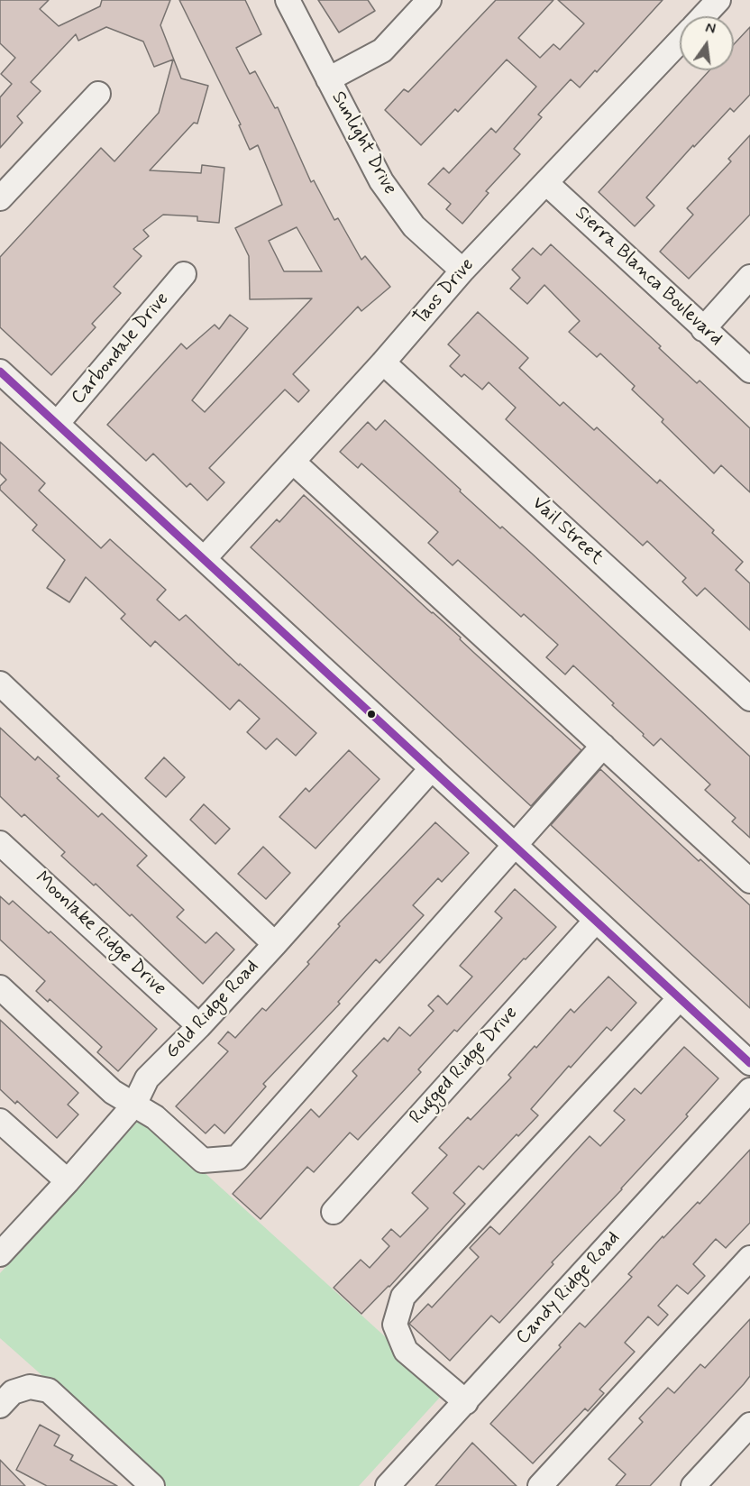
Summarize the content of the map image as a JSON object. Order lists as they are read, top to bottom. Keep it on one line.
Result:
{"streets":{"street":["Sunlight Drive","Sierra Blanca Boulevard","Taos Drive","Carbondale Drive","Vail Street","Moonlake Ridge Drive","Gold Ridge Road","Rugged Ridge Drive","Candy Ridge Road"]},"crossings":[["Sunlight Drive","Taos Drive"],["Sierra Blanca Boulevard","Taos Drive"],["Taos Drive","Vail Street"],["Moonlake Ridge Drive","Gold Ridge Road"]],"north":"top"}
